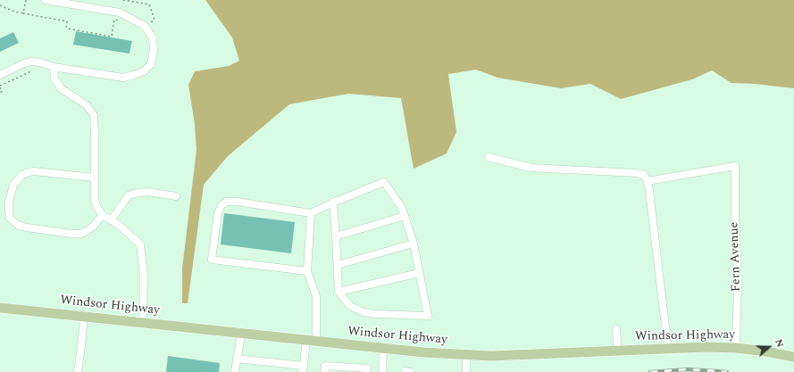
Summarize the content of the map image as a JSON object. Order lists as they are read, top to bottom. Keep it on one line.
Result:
{"streets":{"main road":["Windsor Highway"],"street":["Fern Avenue"]},"crossings":[["Fern Avenue","Windsor Highway"]],"north":"right"}
